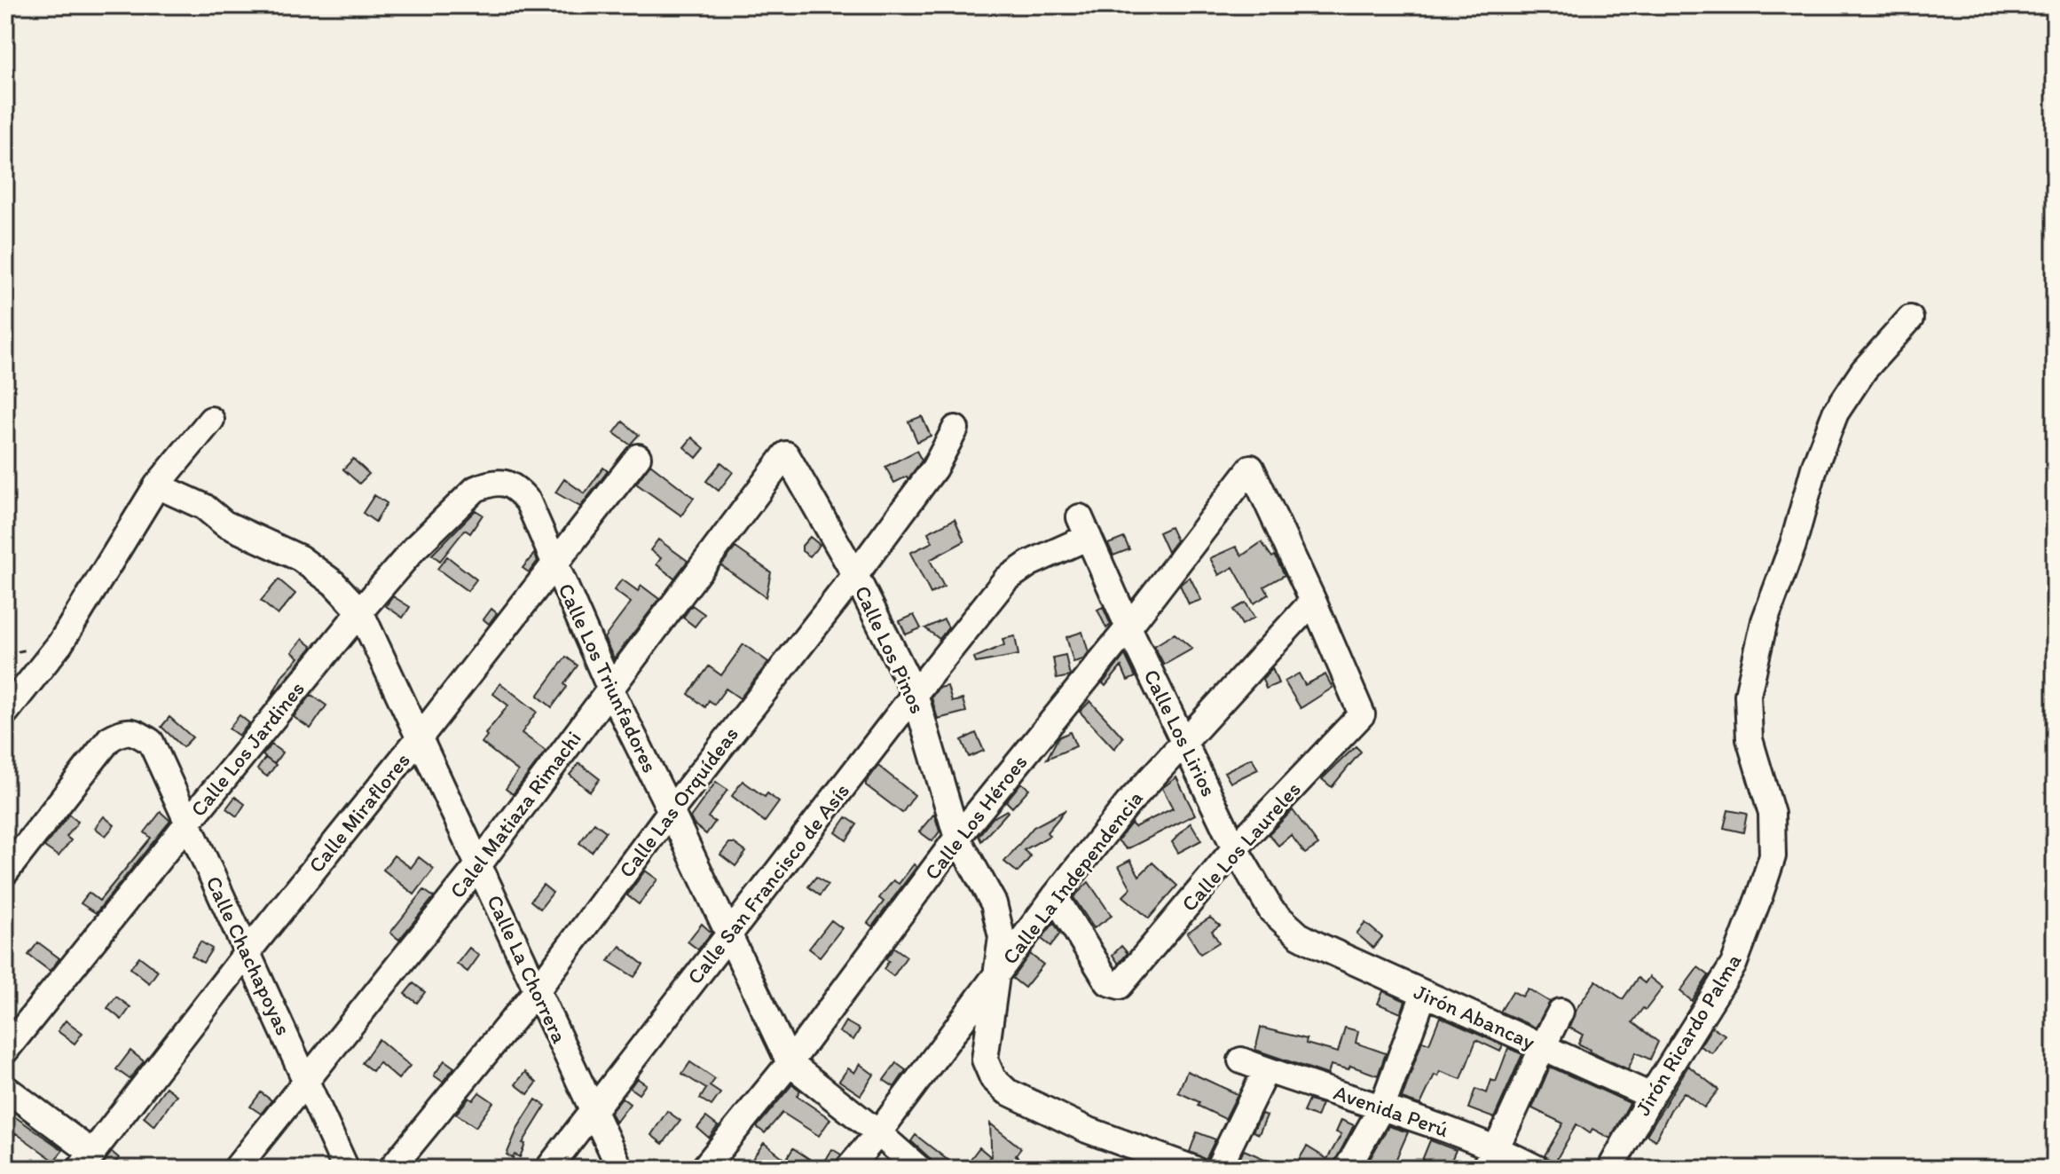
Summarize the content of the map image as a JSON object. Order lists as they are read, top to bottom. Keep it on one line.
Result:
{"streets":{"street":["Calle Los Pinos","Calle Los Triunfadores","Calle Los Lirios","Calle Los Jardines","Calle Las Orquídeas","Calle Miraflores","Calel Matiaza Rimachi","Calle Los Héroes","Calle Los Laureles","Calle La Independencia","Calle San Francisco de Asís","Calle Chachapoyas","Calle La Chorrera","Jirón Abancay","Jirón Ricardo Palma","Avenida Perú"]},"crossings":[["Calle Los Pinos","Calle Las Orquídeas"],["Calle Los Pinos","Calel Matiaza Rimachi"],["Calle Los Pinos","Calle Los Héroes"],["Calle Los Pinos","Calle La Independencia"],["Calle Los Pinos","Calle San Francisco de Asís"],["Calle Los Triunfadores","Calle Los Jardines"],["Calle Los Triunfadores","Calle Las Orquídeas"],["Calle Los Triunfadores","Calle Miraflores"],["Calle Los Triunfadores","Calel Matiaza Rimachi"],["Calle Los Triunfadores","Calle Los Héroes"],["Calle Los Triunfadores","Calle San Francisco de Asís"],["Calle Los Lirios","Calle Los Héroes"],["Calle Los Lirios","Calle Los Laureles"],["Calle Los Lirios","Calle La Independencia"],["Calle Los Lirios","Calle San Francisco de Asís"],["Calle Los Lirios","Jirón Abancay"],["Calle Los Jardines","Calle Chachapoyas"],["Calle Los Jardines","Calle La Chorrera"],["Calle Las Orquídeas","Calle La Chorrera"],["Calle Miraflores","Calle Chachapoyas"],["Calle Miraflores","Calle La Chorrera"],["Calel Matiaza Rimachi","Calle Chachapoyas"],["Calel Matiaza Rimachi","Calle La Chorrera"],["Calle Los Héroes","Calle Los Laureles"],["Calle Los Héroes","Calle La Independencia"],["Calle Los Laureles","Calle La Independencia"],["Calle San Francisco de Asís","Calle La Chorrera"],["Jirón Abancay","Jirón Ricardo Palma"]]}
